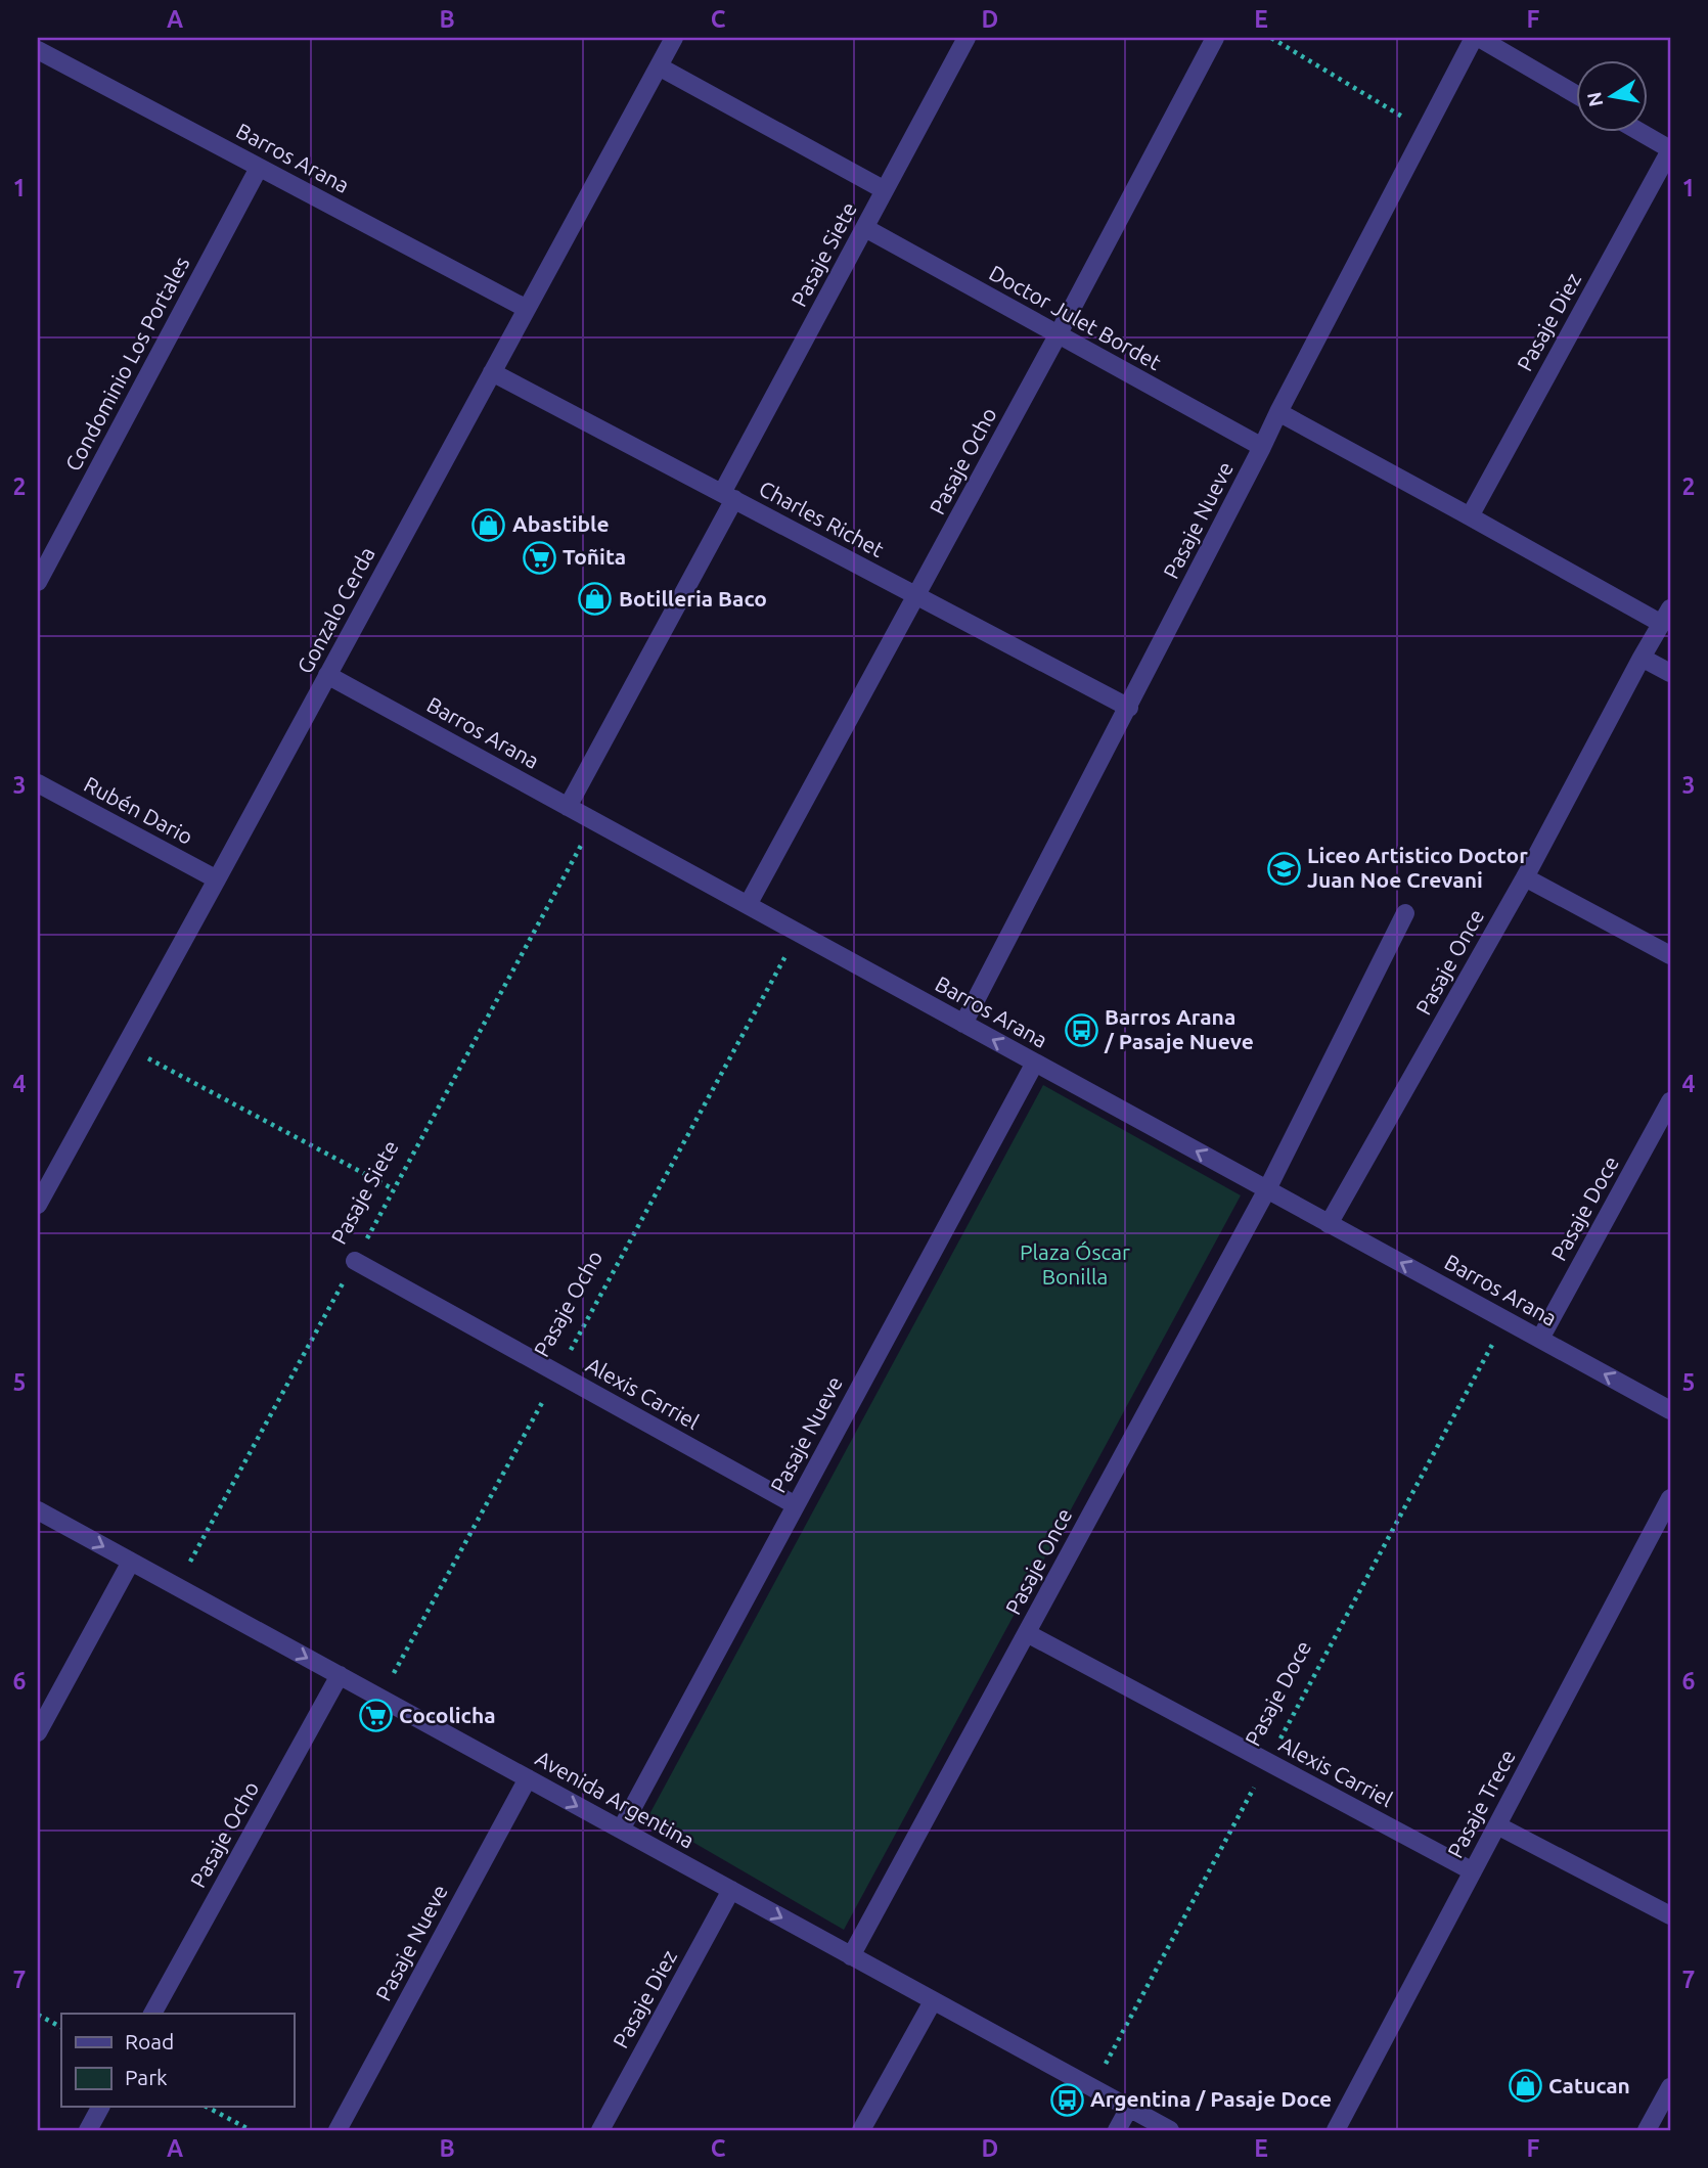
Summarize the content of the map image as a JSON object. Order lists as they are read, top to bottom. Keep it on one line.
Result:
{"streets":{"street":["Barros Arana","Pasaje Siete","Doctor Julet Bordet","Pasaje Diez","Condominio Los Portales","Pasaje Ocho","Charles Richet","Pasaje Nueve","Gonzalo Cerda","Rubén Dario","Pasaje Once","Pasaje Doce","Alexis Carriel","Avenida Argentina","Pasaje Trece"]},"crossings":[["Barros Arana","Pasaje Siete"],["Barros Arana","Condominio Los Portales"],["Barros Arana","Pasaje Ocho"],["Barros Arana","Pasaje Nueve"],["Barros Arana","Gonzalo Cerda"],["Barros Arana","Pasaje Once"],["Barros Arana","Pasaje Doce"],["Pasaje Siete","Doctor Julet Bordet"],["Pasaje Siete","Charles Richet"],["Pasaje Siete","Alexis Carriel"],["Pasaje Siete","Avenida Argentina"],["Doctor Julet Bordet","Pasaje Ocho"],["Doctor Julet Bordet","Pasaje Nueve"],["Pasaje Diez","Avenida Argentina"],["Pasaje Ocho","Charles Richet"],["Pasaje Ocho","Alexis Carriel"],["Pasaje Ocho","Avenida Argentina"],["Charles Richet","Pasaje Nueve"],["Charles Richet","Gonzalo Cerda"],["Pasaje Nueve","Alexis Carriel"],["Pasaje Nueve","Avenida Argentina"],["Gonzalo Cerda","Rubén Dario"],["Pasaje Once","Alexis Carriel"],["Pasaje Once","Avenida Argentina"],["Pasaje Doce","Alexis Carriel"],["Pasaje Doce","Avenida Argentina"],["Alexis Carriel","Pasaje Trece"]],"one_way":["Avenida Argentina"],"parks":["Plaza Óscar Bonilla"],"places":{"shop":["Abastible","Botilleria Baco","Catucan"],"supermarket":["Toñita","Cocolicha"],"school or university":["Liceo Artistico Doctor Juan Noe Crevani"],"bus stop":["Barros Arana / Pasaje Nueve","Argentina / Pasaje Doce"]},"legend":["Road","Park"],"north":"left","grid":{"columns":["A","B","C","D","E","F"],"rows":["1","2","3","4","5","6","7"]}}
